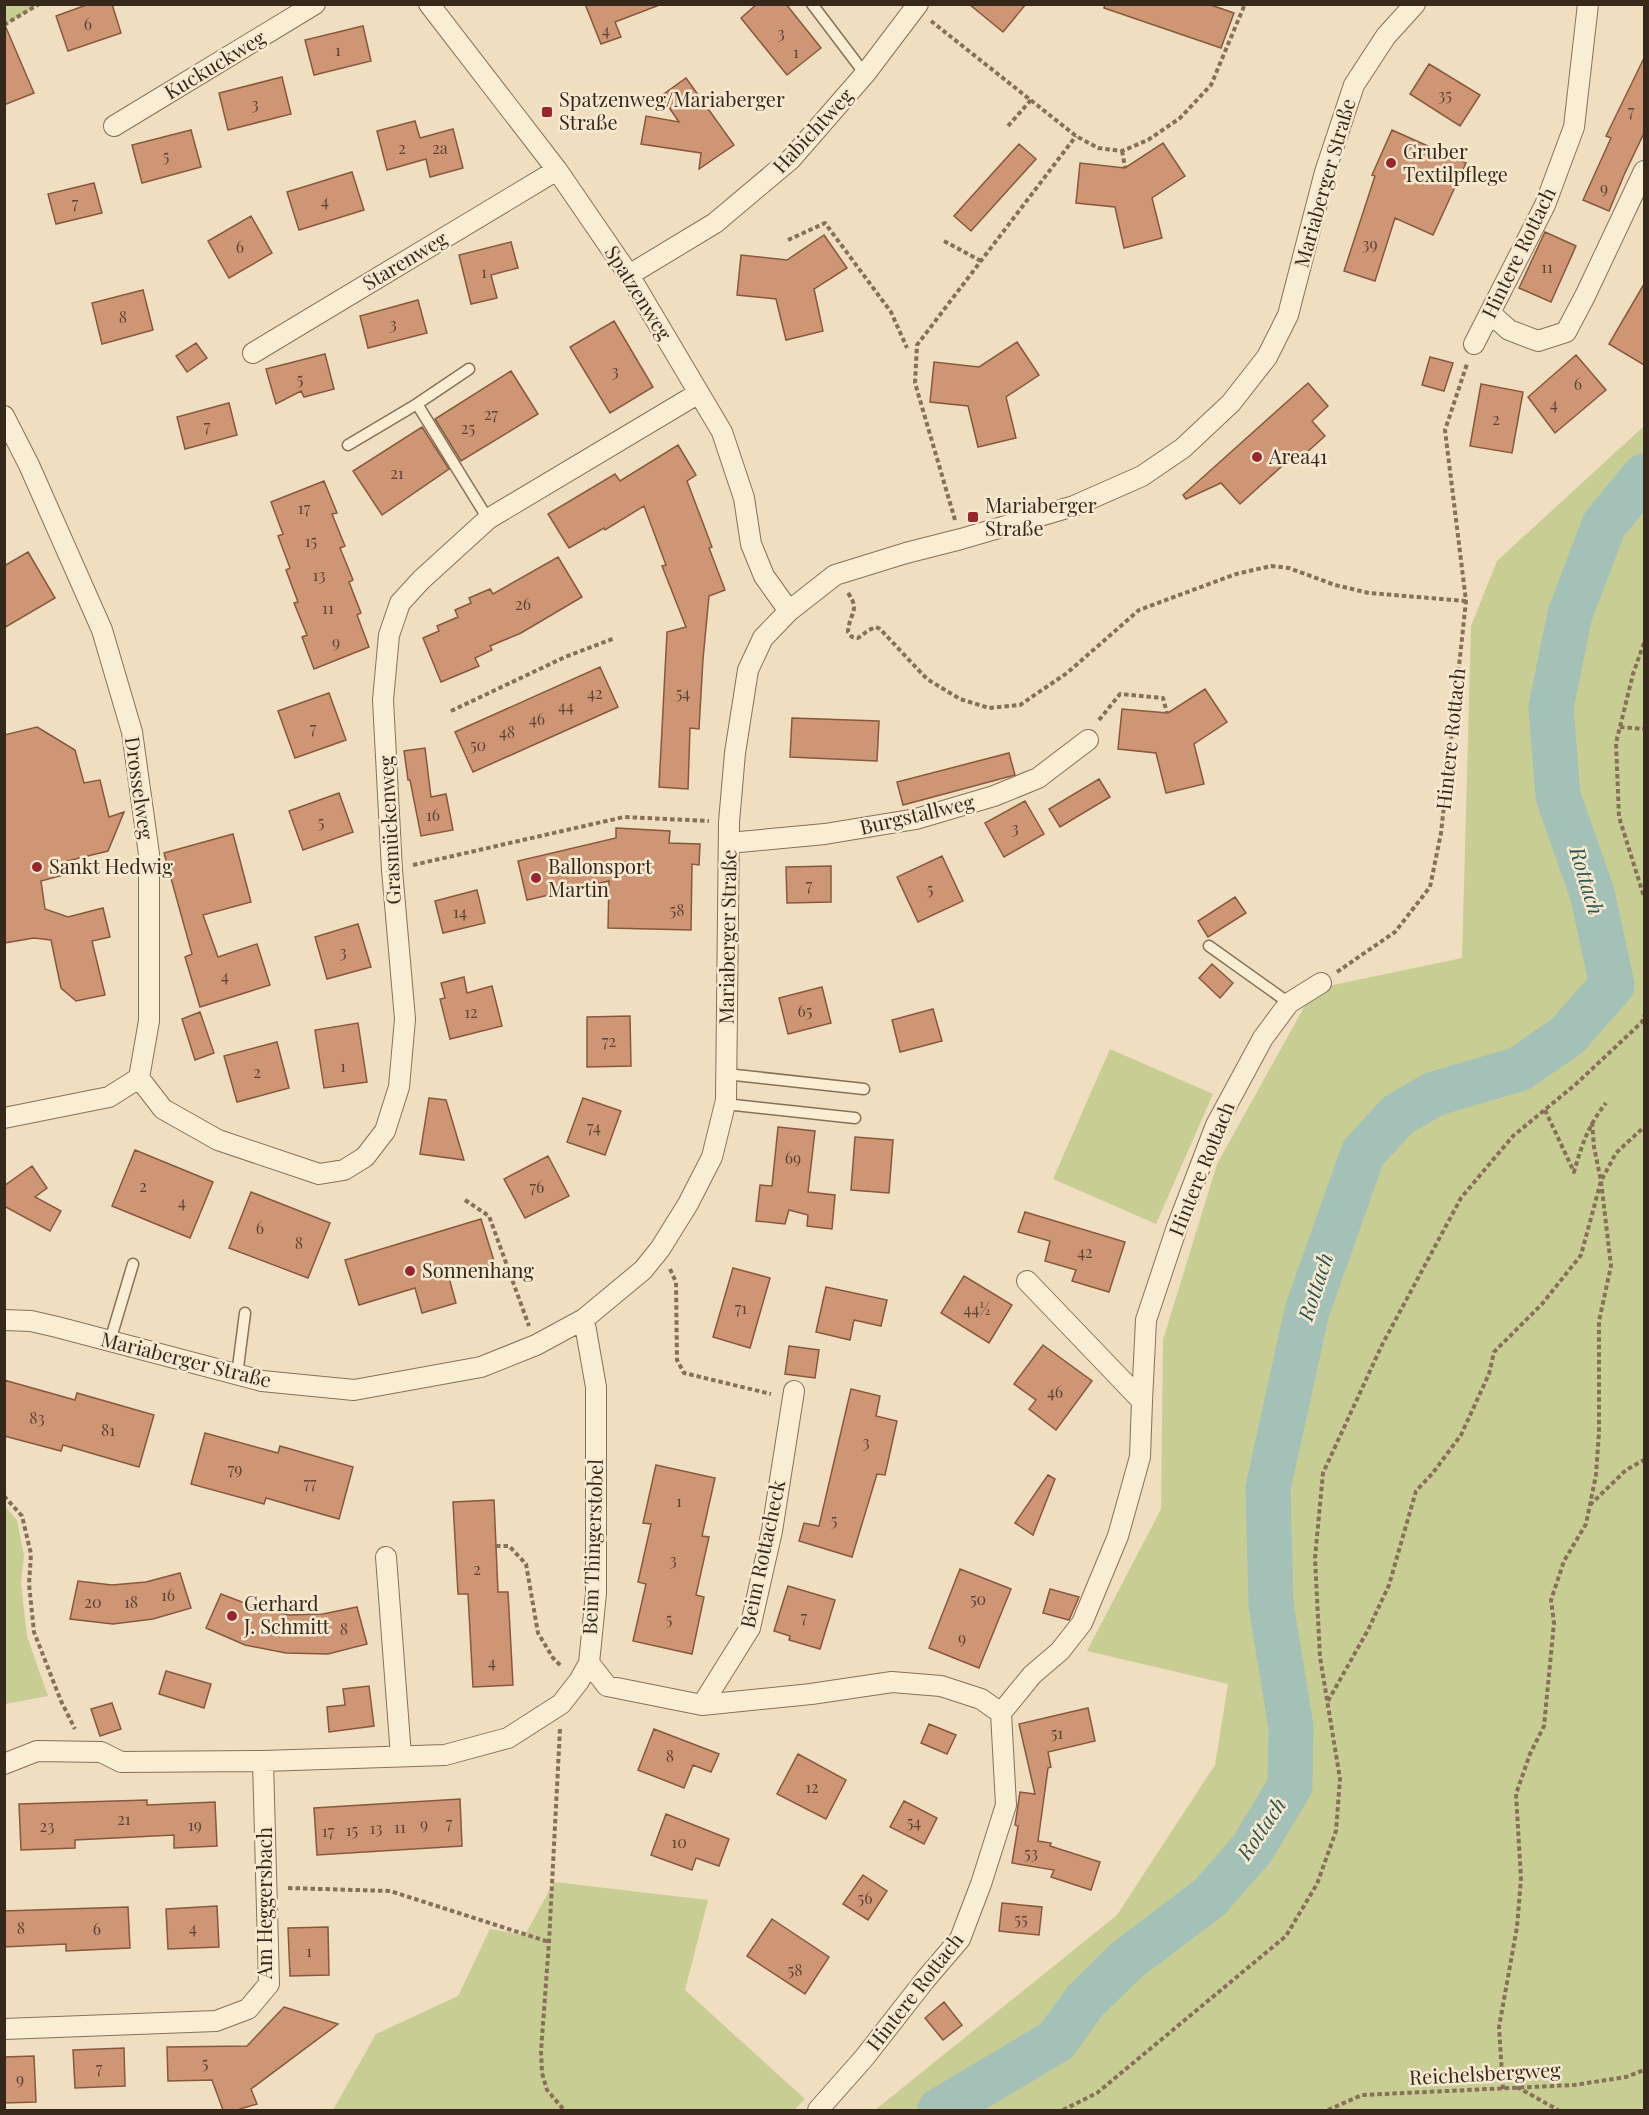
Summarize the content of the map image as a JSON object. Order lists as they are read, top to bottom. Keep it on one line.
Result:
{"streets":{"street":["Kuckuckweg","Habichtweg","Mariaberger Straße","Hintere Rottach","Starenweg","Spatzenweg","Drosselweg","Burgstallweg","Grasmückenweg","Beim Thingerstobel","Beim Rottacheck","Am Heggersbach"],"path":["Reichelsbergweg"]},"crossings":[["Habichtweg","Spatzenweg"],["Mariaberger Straße","Spatzenweg"],["Mariaberger Straße","Burgstallweg"],["Mariaberger Straße","Beim Thingerstobel"],["Starenweg","Spatzenweg"],["Spatzenweg","Grasmückenweg"],["Drosselweg","Grasmückenweg"],["Beim Thingerstobel","Am Heggersbach"]],"water":["Rottach"],"places":{"transit":["Spatzenweg/Mariaberger Straße","Mariaberger Straße"],"other":["Gruber Textilpflege","Area41","Sankt Hedwig","Ballonsport Martin","Sonnenhang","Gerhard J. Schmitt"]},"house_numbers":["6","4","3","1","1","35","3","7","2","2a","5","9","4","7","39","6","11","1","8","3","3","5","6","4","27","2","7","25","21","17","15","13","26","11","9","42","54","44","46","7","48","50","16","5","3","7","5","58","14","3","4","65","12","72","1","2","74","69","2","76","4","6","8","42","71","44½","46","83","81","3","79","77","1","5","3","2","16","50","20","18","7","5","8","9","4","51","8","12","21","54","7","9","19","23","11","13","15","17","10","53","56","55","8","4","6","1","58","5","7","9"]}
